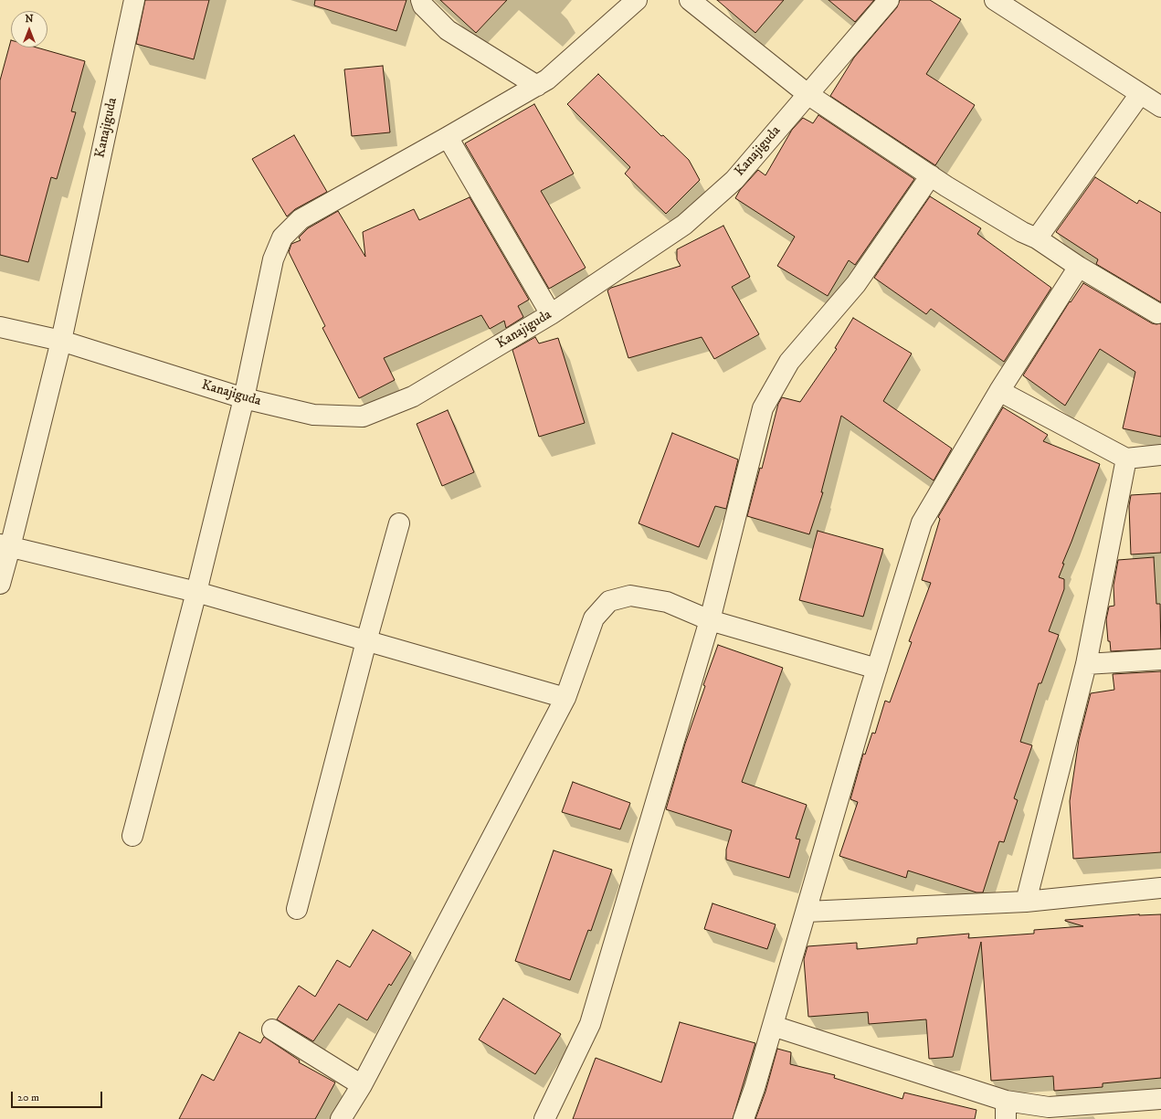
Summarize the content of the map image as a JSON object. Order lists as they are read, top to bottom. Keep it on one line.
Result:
{"streets":{"street":["Kanajiguda"]},"scale_bar":"20 m","north":"top"}
